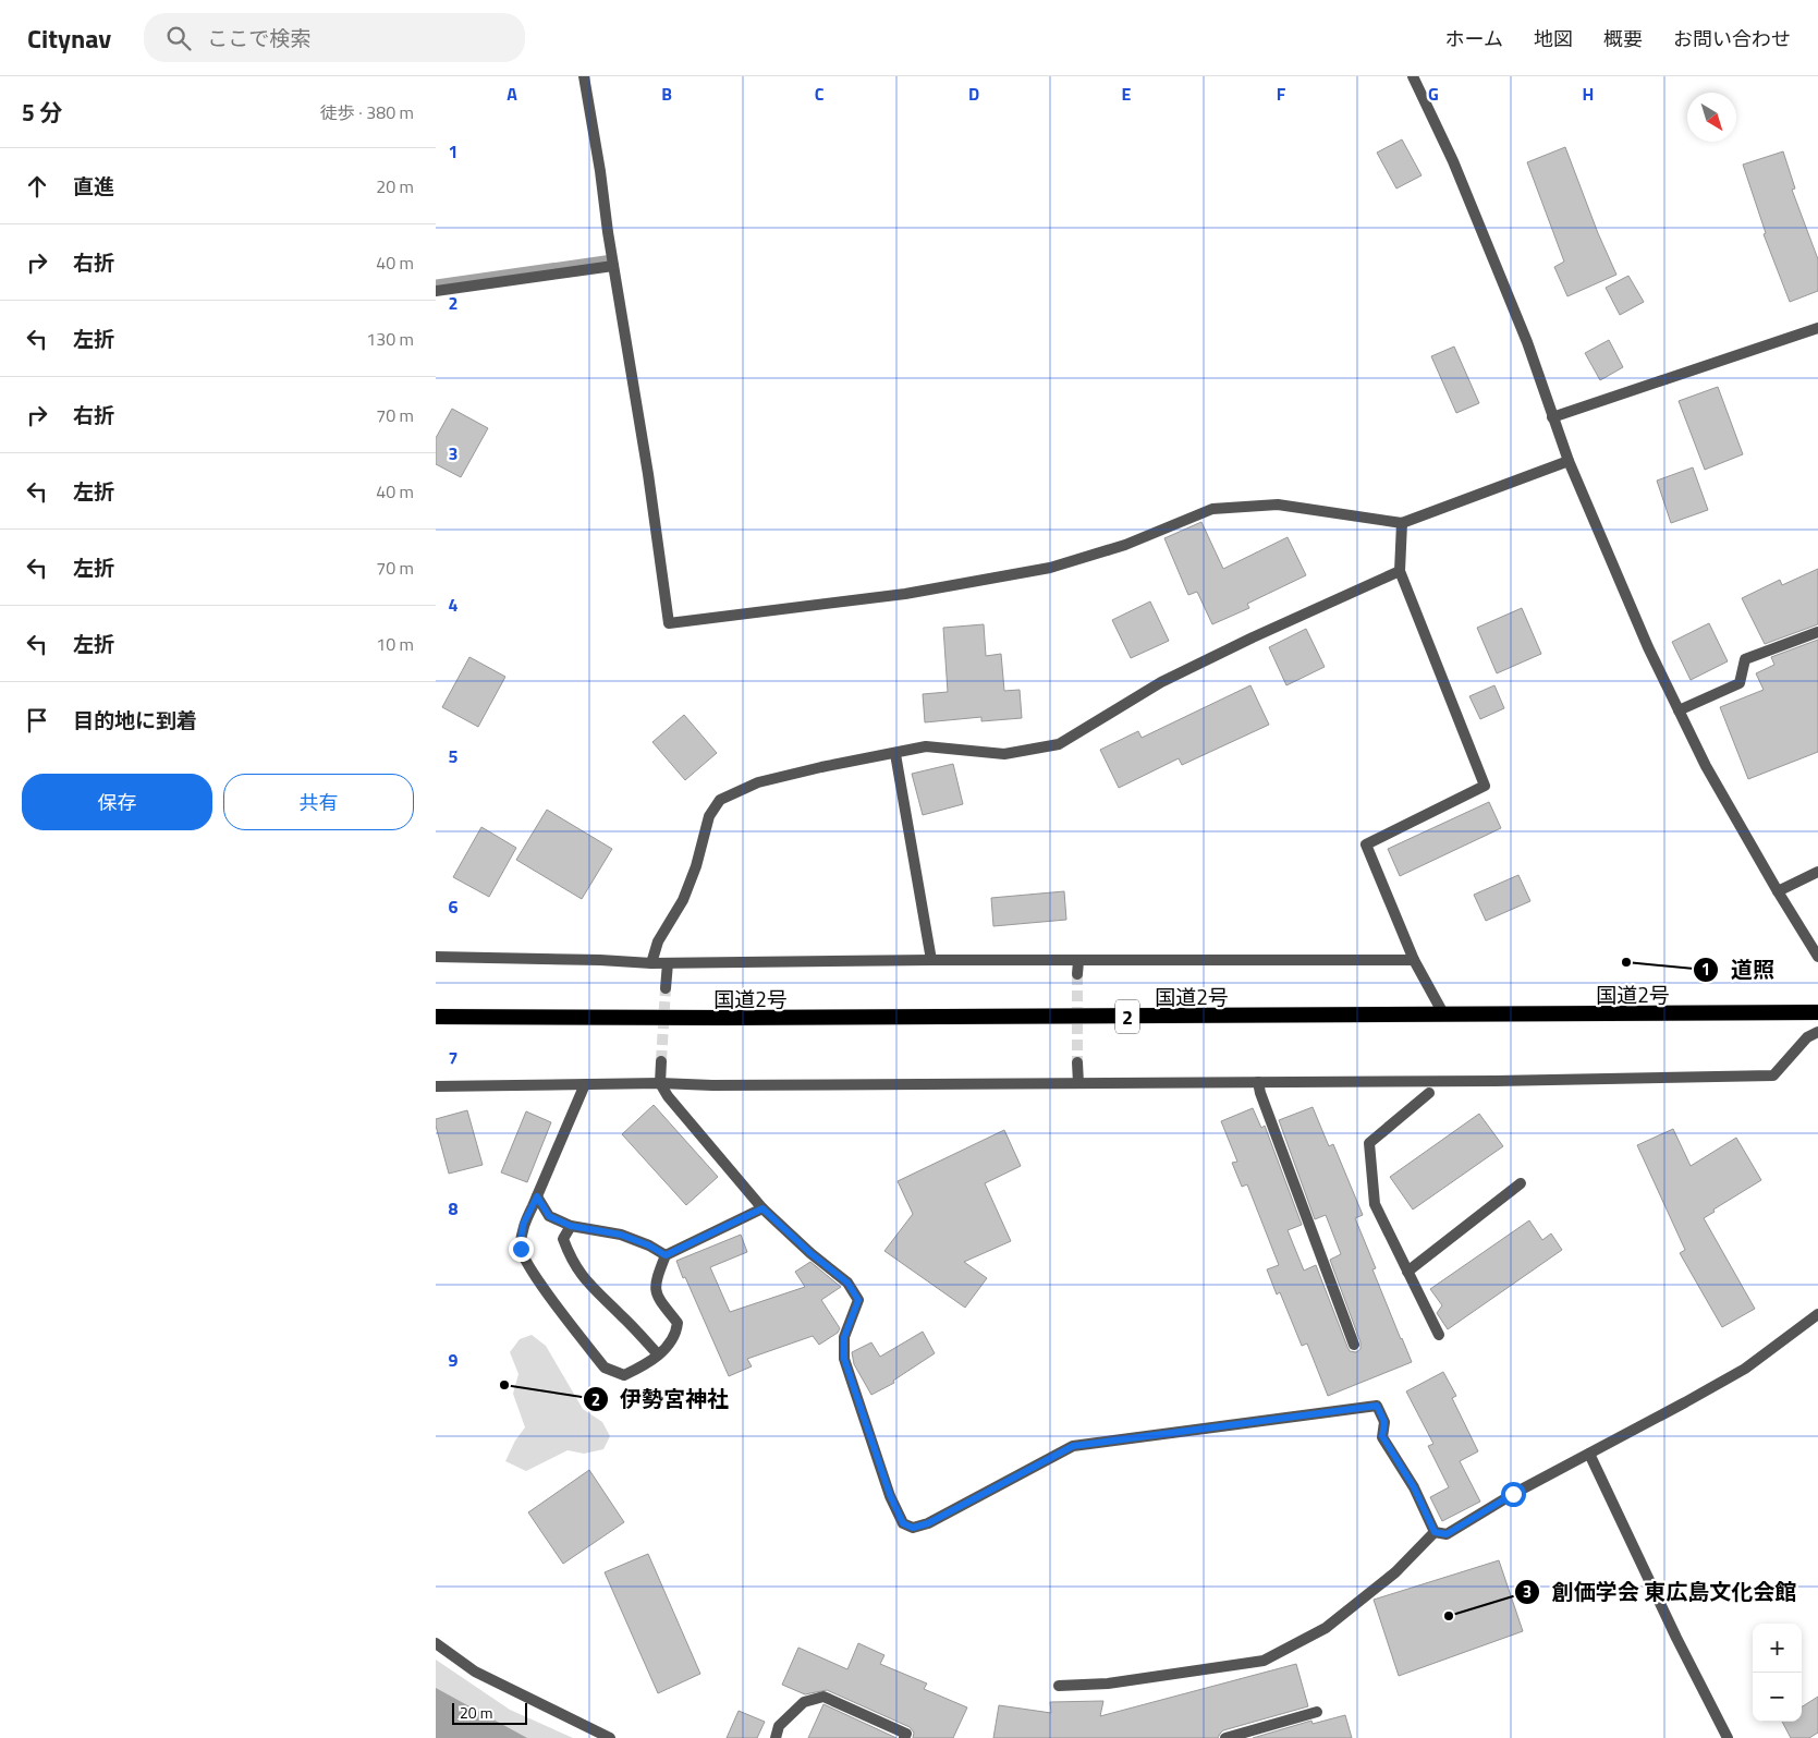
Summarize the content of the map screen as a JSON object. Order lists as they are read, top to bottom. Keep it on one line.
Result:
{"streets":{"highway":["国道2号","2"]},"places":["道照","伊勢宮神社","創価学会 東広島文化会館"],"scale_bar":"20 m","north":"bottom right","page":{"header":"Citynav","search":"ここで検索","nav":["ホーム","地図","概要","お問い合わせ"],"heading":["5 分","徒歩 · 380 m"],"list":[["直進","20 m"],["右折","40 m"],["左折","130 m"],["右折","70 m"],["左折","40 m"],["左折","70 m"],["左折","10 m"],"目的地に到着"],"buttons":["保存","共有"],"map_buttons":["+","−"],"scale":"20 m"},"grid":{"columns":["A","B","C","D","E","F","G","H"],"rows":["1","2","3","4","5","6","7","8","9"]}}
